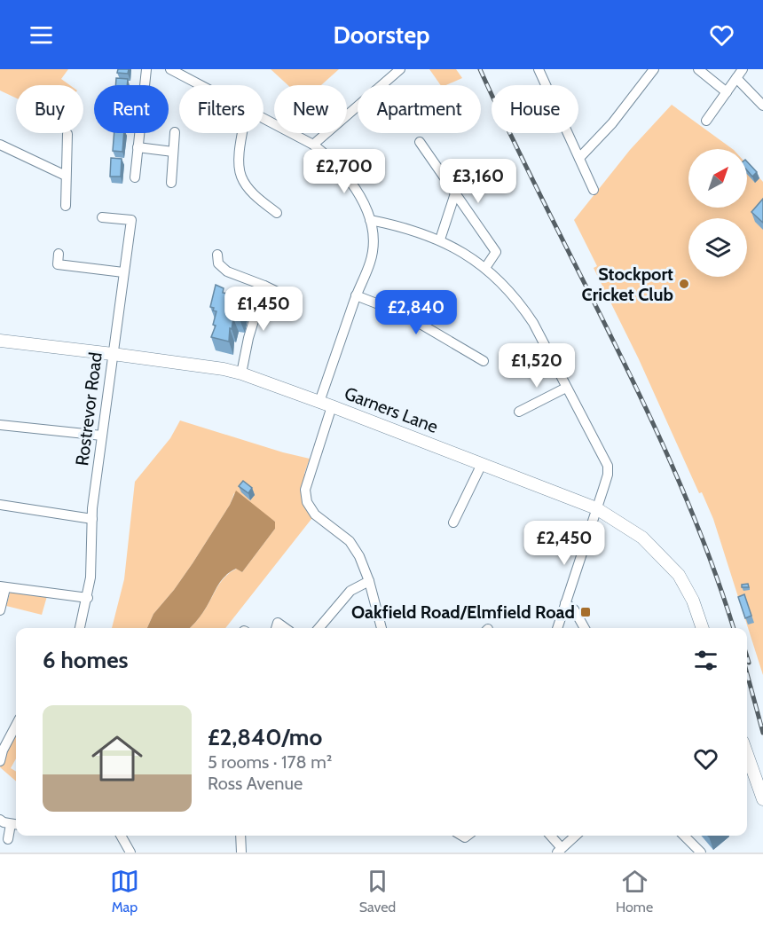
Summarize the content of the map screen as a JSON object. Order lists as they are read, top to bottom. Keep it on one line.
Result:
{"streets":{"street":["Rostrevor Road","Garners Lane"]},"crossings":[["Rostrevor Road","Garners Lane"]],"places":{"other":["Stockport Cricket Club"],"transit":["Oakfield Road/Elmfield Road"]},"north":"top right","page":{"header":"Doorstep","chip":["Buy","Rent","Filters","New","Apartment","House"],"price":["£2,700","£3,160","£1,450","£2,840","£1,520","£2,450"],"heading":"6 homes","list":[{"name":"£2,840/mo","note":"5 rooms · 178 m² · Ross Avenue"}],"tabs":["Map","Saved","Home"]}}
